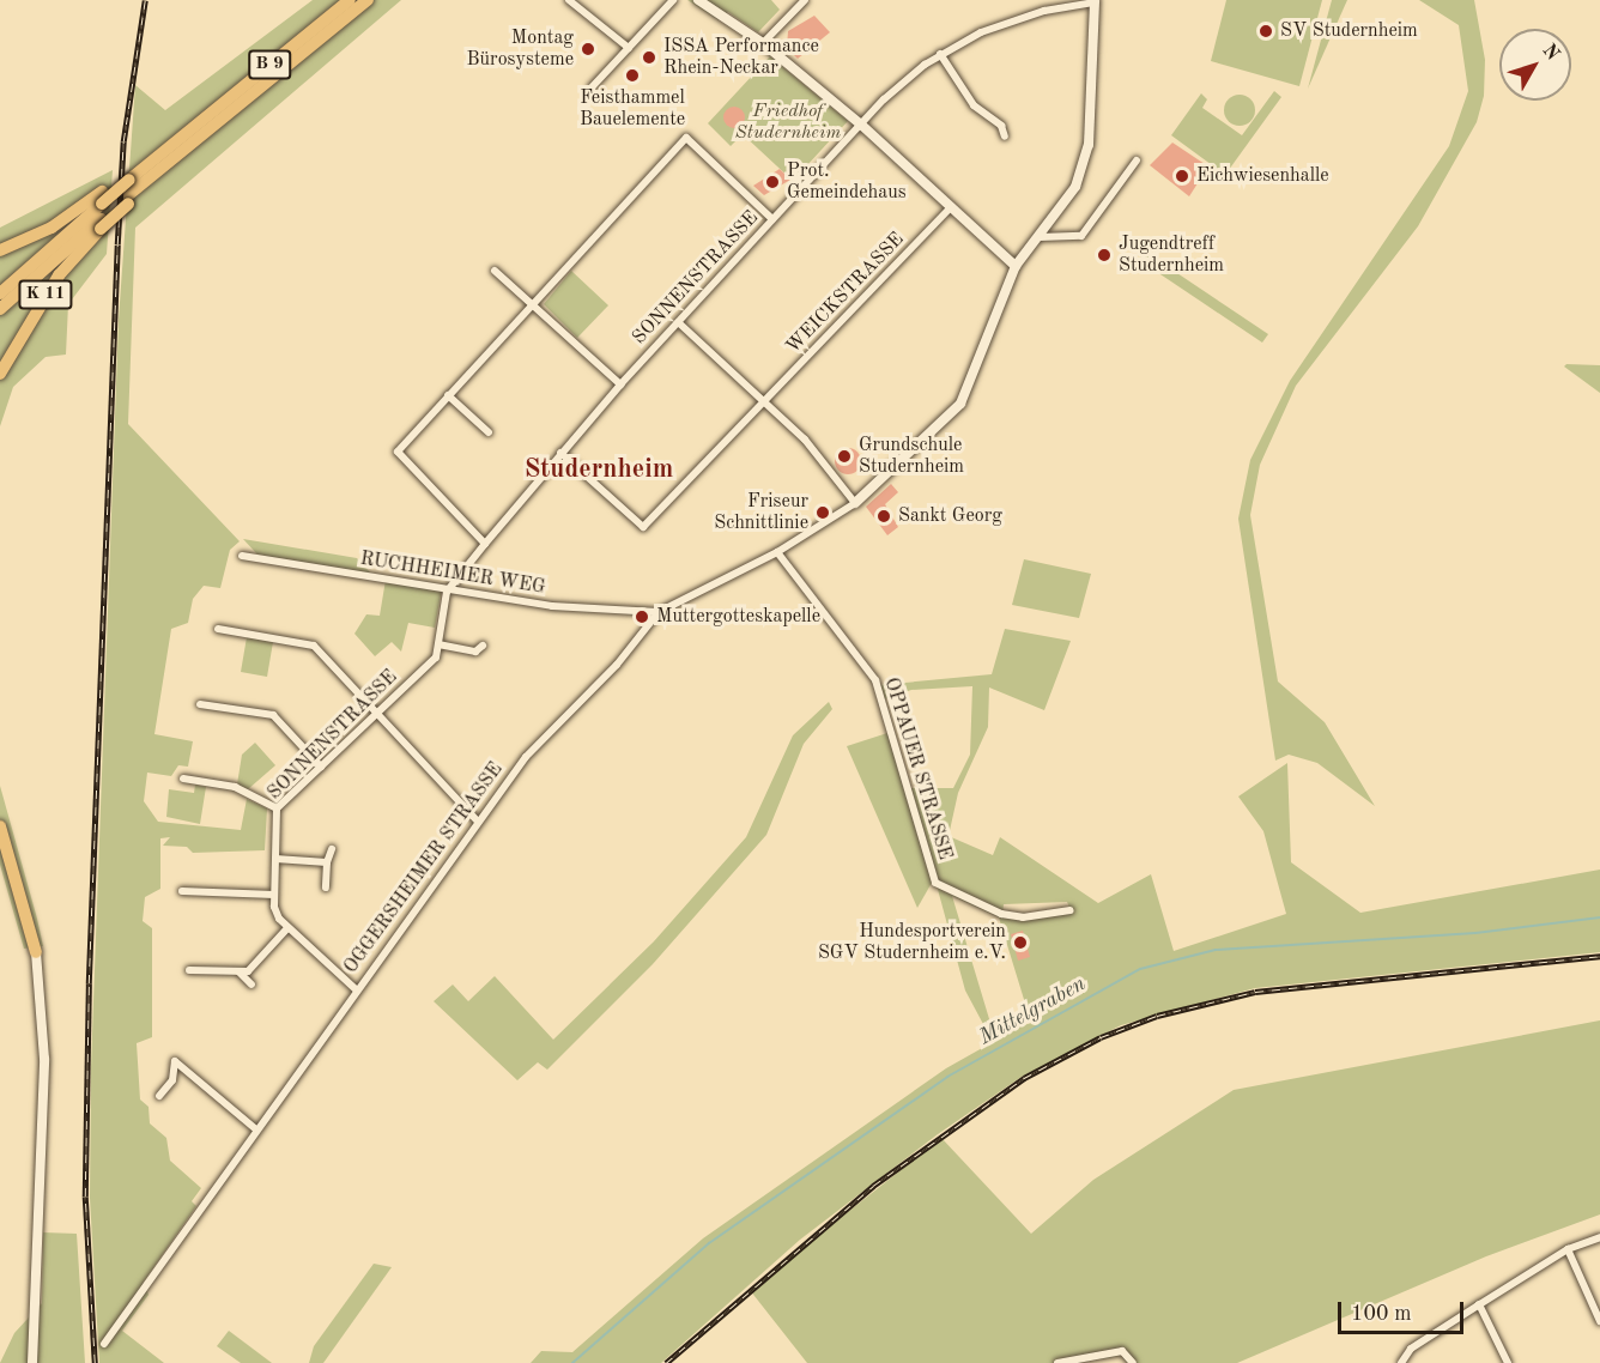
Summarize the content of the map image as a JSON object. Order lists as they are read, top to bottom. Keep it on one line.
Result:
{"streets":{"highway":["B 9","K 11"],"street":["SONNENSTRASSE","WEICKSTRASSE","RUCHHEIMER WEG","OPPAUER STRASSE","OGGERSHEIMER STRASSE"]},"crossings":[["B 9","K 11"],["SONNENSTRASSE","WEICKSTRASSE"],["SONNENSTRASSE","RUCHHEIMER WEG"],["SONNENSTRASSE","OGGERSHEIMER STRASSE"],["RUCHHEIMER WEG","OGGERSHEIMER STRASSE"],["OPPAUER STRASSE","OGGERSHEIMER STRASSE"]],"districts":["Studernheim"],"water":["Mittelgraben"],"parks":["Friedhof Studernheim"],"places":["SV Studernheim","Montag Bürosysteme","ISSA Performance Rhein-Neckar","Feisthammel Bauelemente","Eichwiesenhalle","Prot. Gemeindehaus","Jugendtreff Studernheim","Grundschule Studernheim","Friseur Schnittlinie","Sankt Georg","Muttergotteskapelle","Hundesportverein SGV Studernheim e.V."],"scale_bar":"100 m","north":"top right"}
